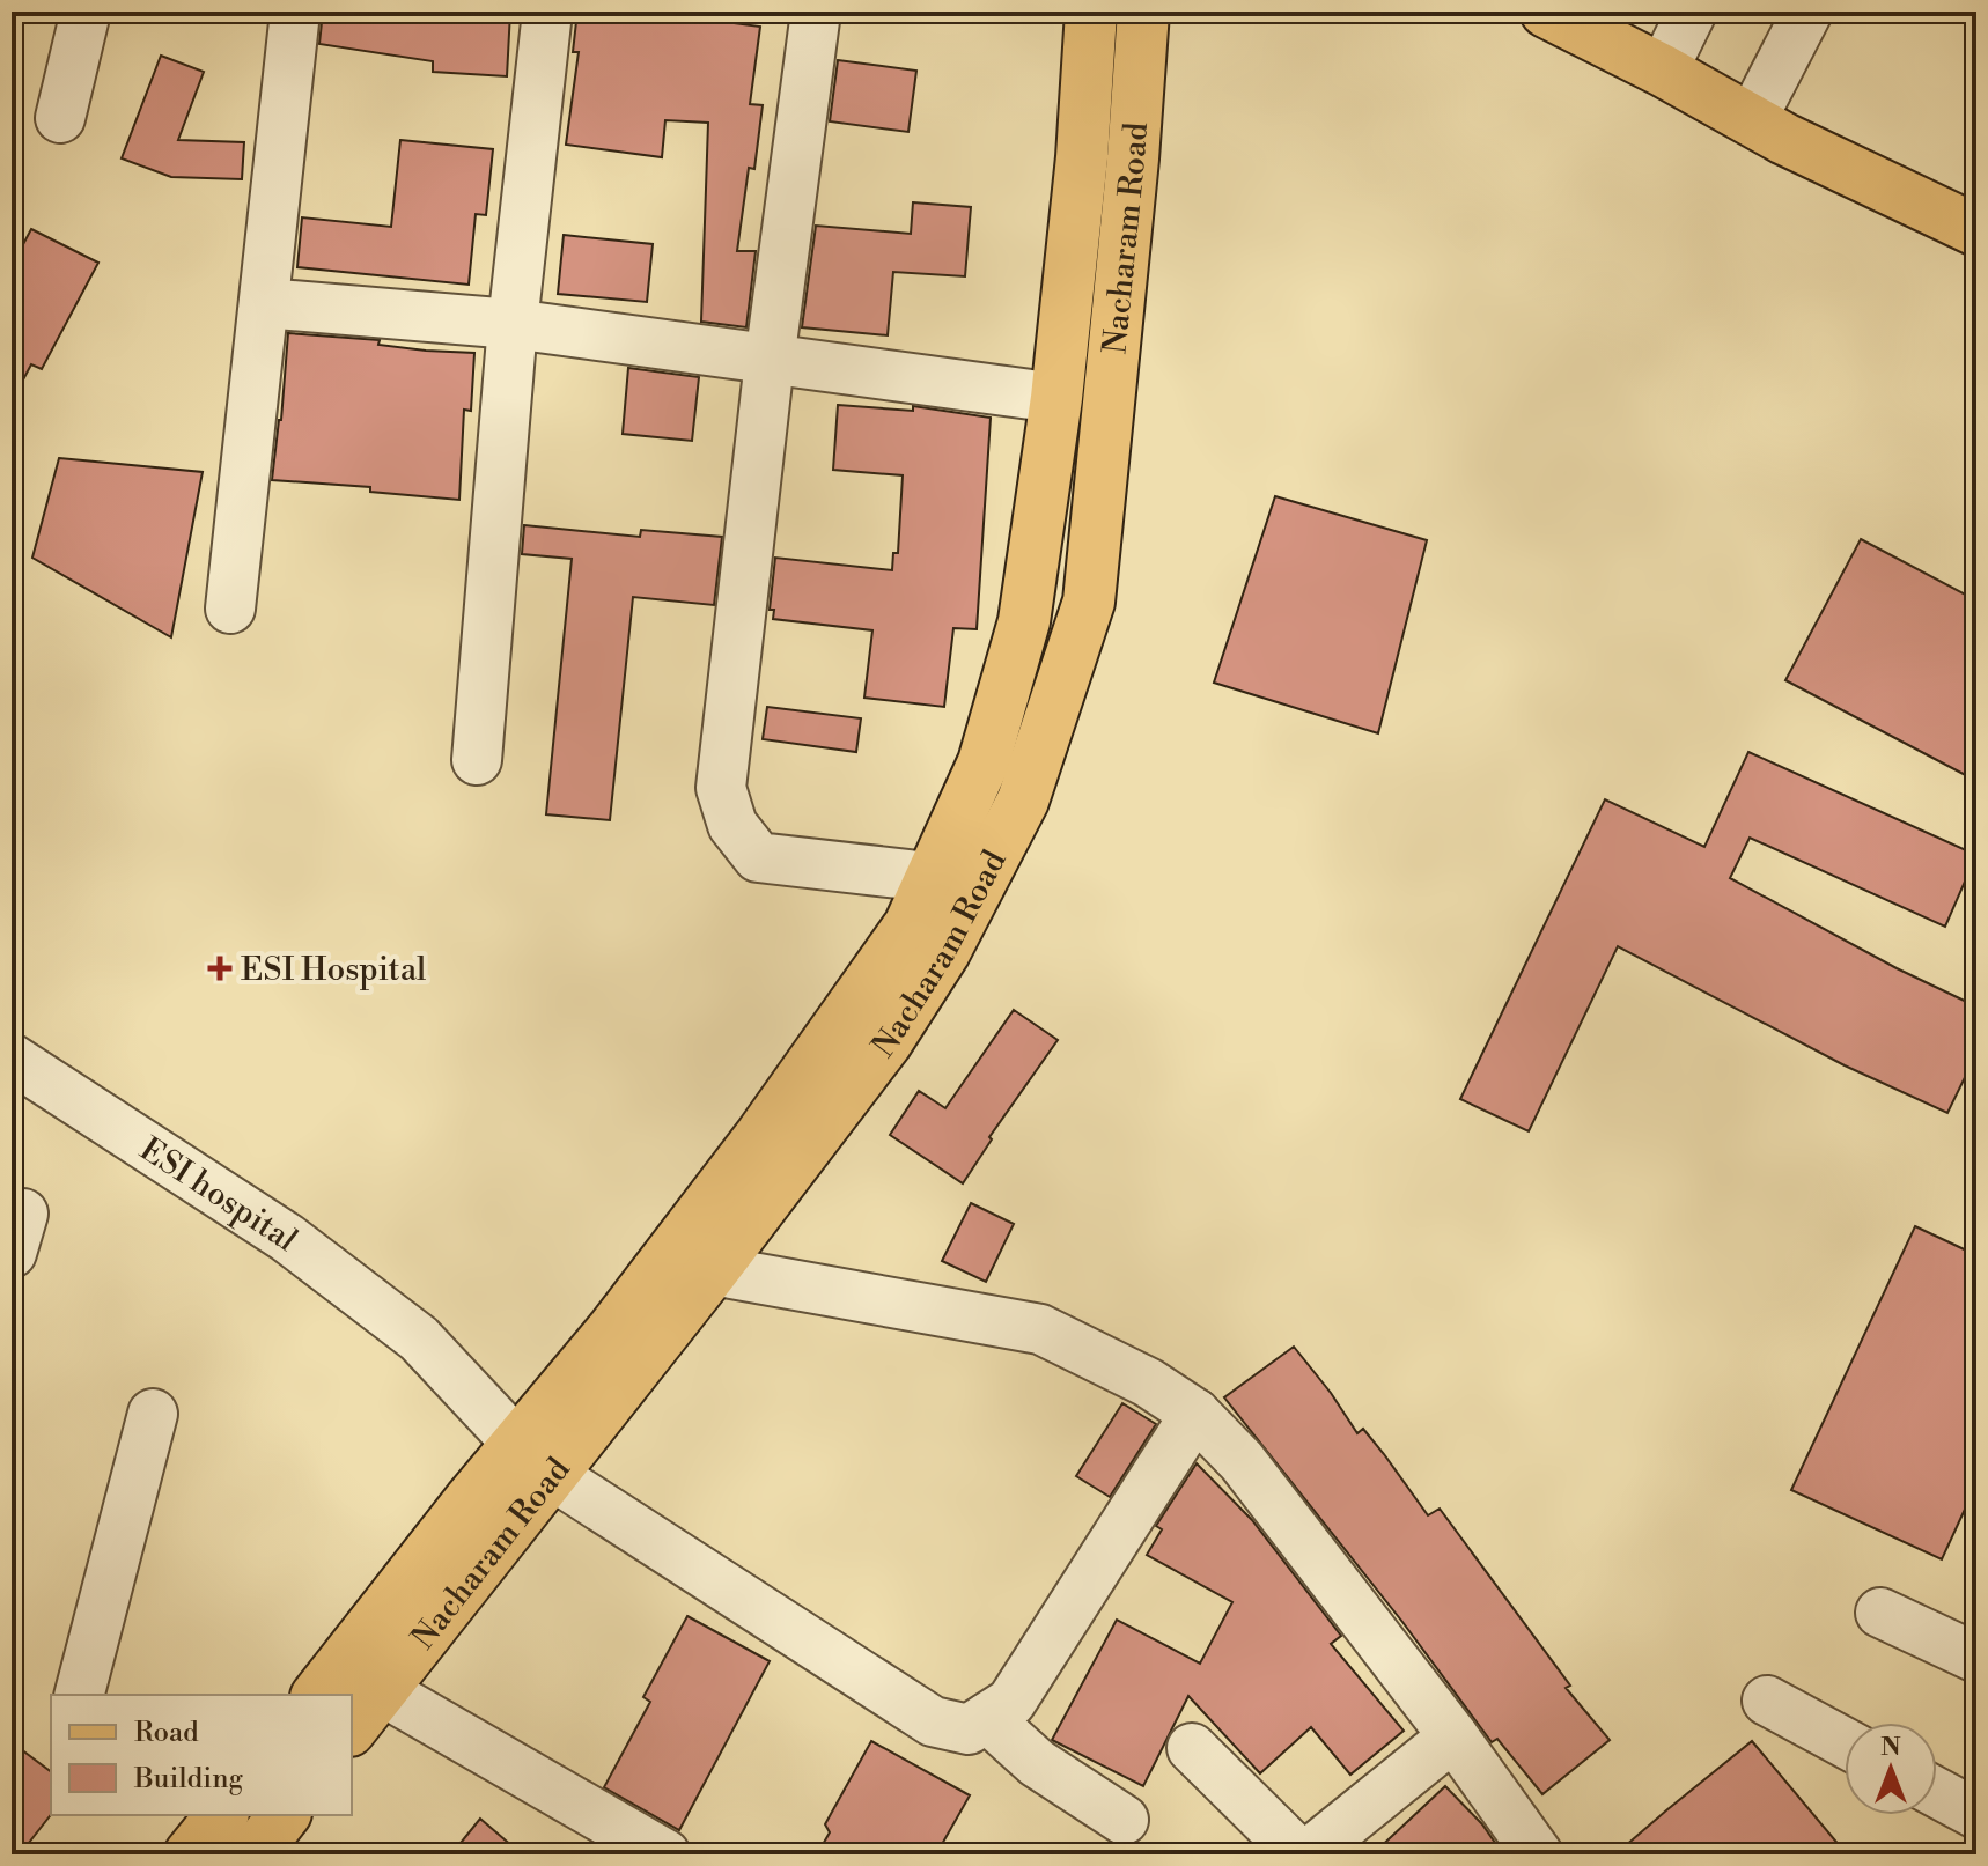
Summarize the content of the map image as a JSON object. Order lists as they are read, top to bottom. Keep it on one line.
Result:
{"streets":{"main road":["Nacharam Road"],"street":["ESI hospital"]},"crossings":[["Nacharam Road","ESI hospital"]],"places":{"health":["ESI Hospital"]},"legend":["Road","Building"],"north":"top"}
